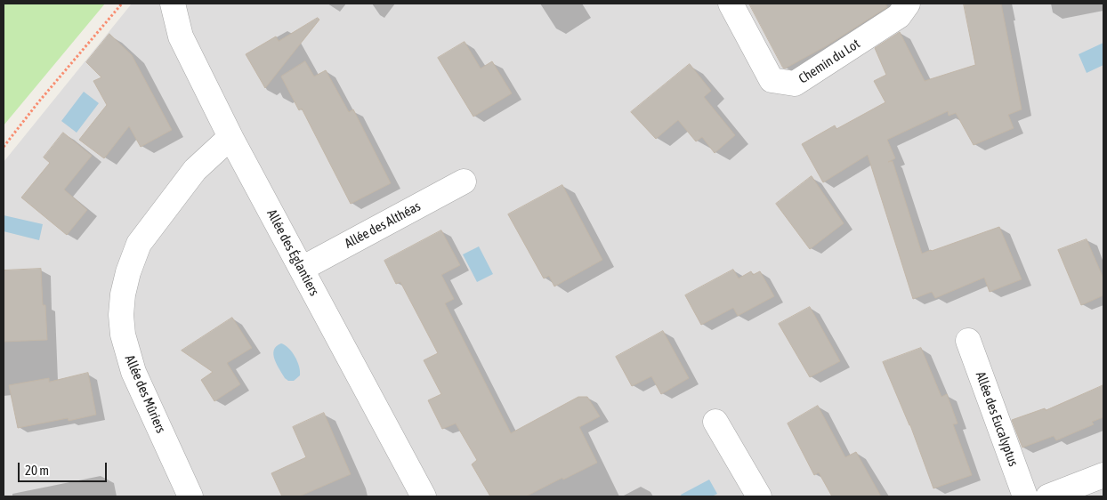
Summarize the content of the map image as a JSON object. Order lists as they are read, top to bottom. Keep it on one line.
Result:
{"streets":{"street":["Chemin du Lot","Allée des Althéas","Allée des Églantiers","Allée des Mûriers","Allée des Eucalyptus"]},"crossings":[["Allée des Althéas","Allée des Églantiers"],["Allée des Églantiers","Allée des Mûriers"]],"scale_bar":"20 m"}
